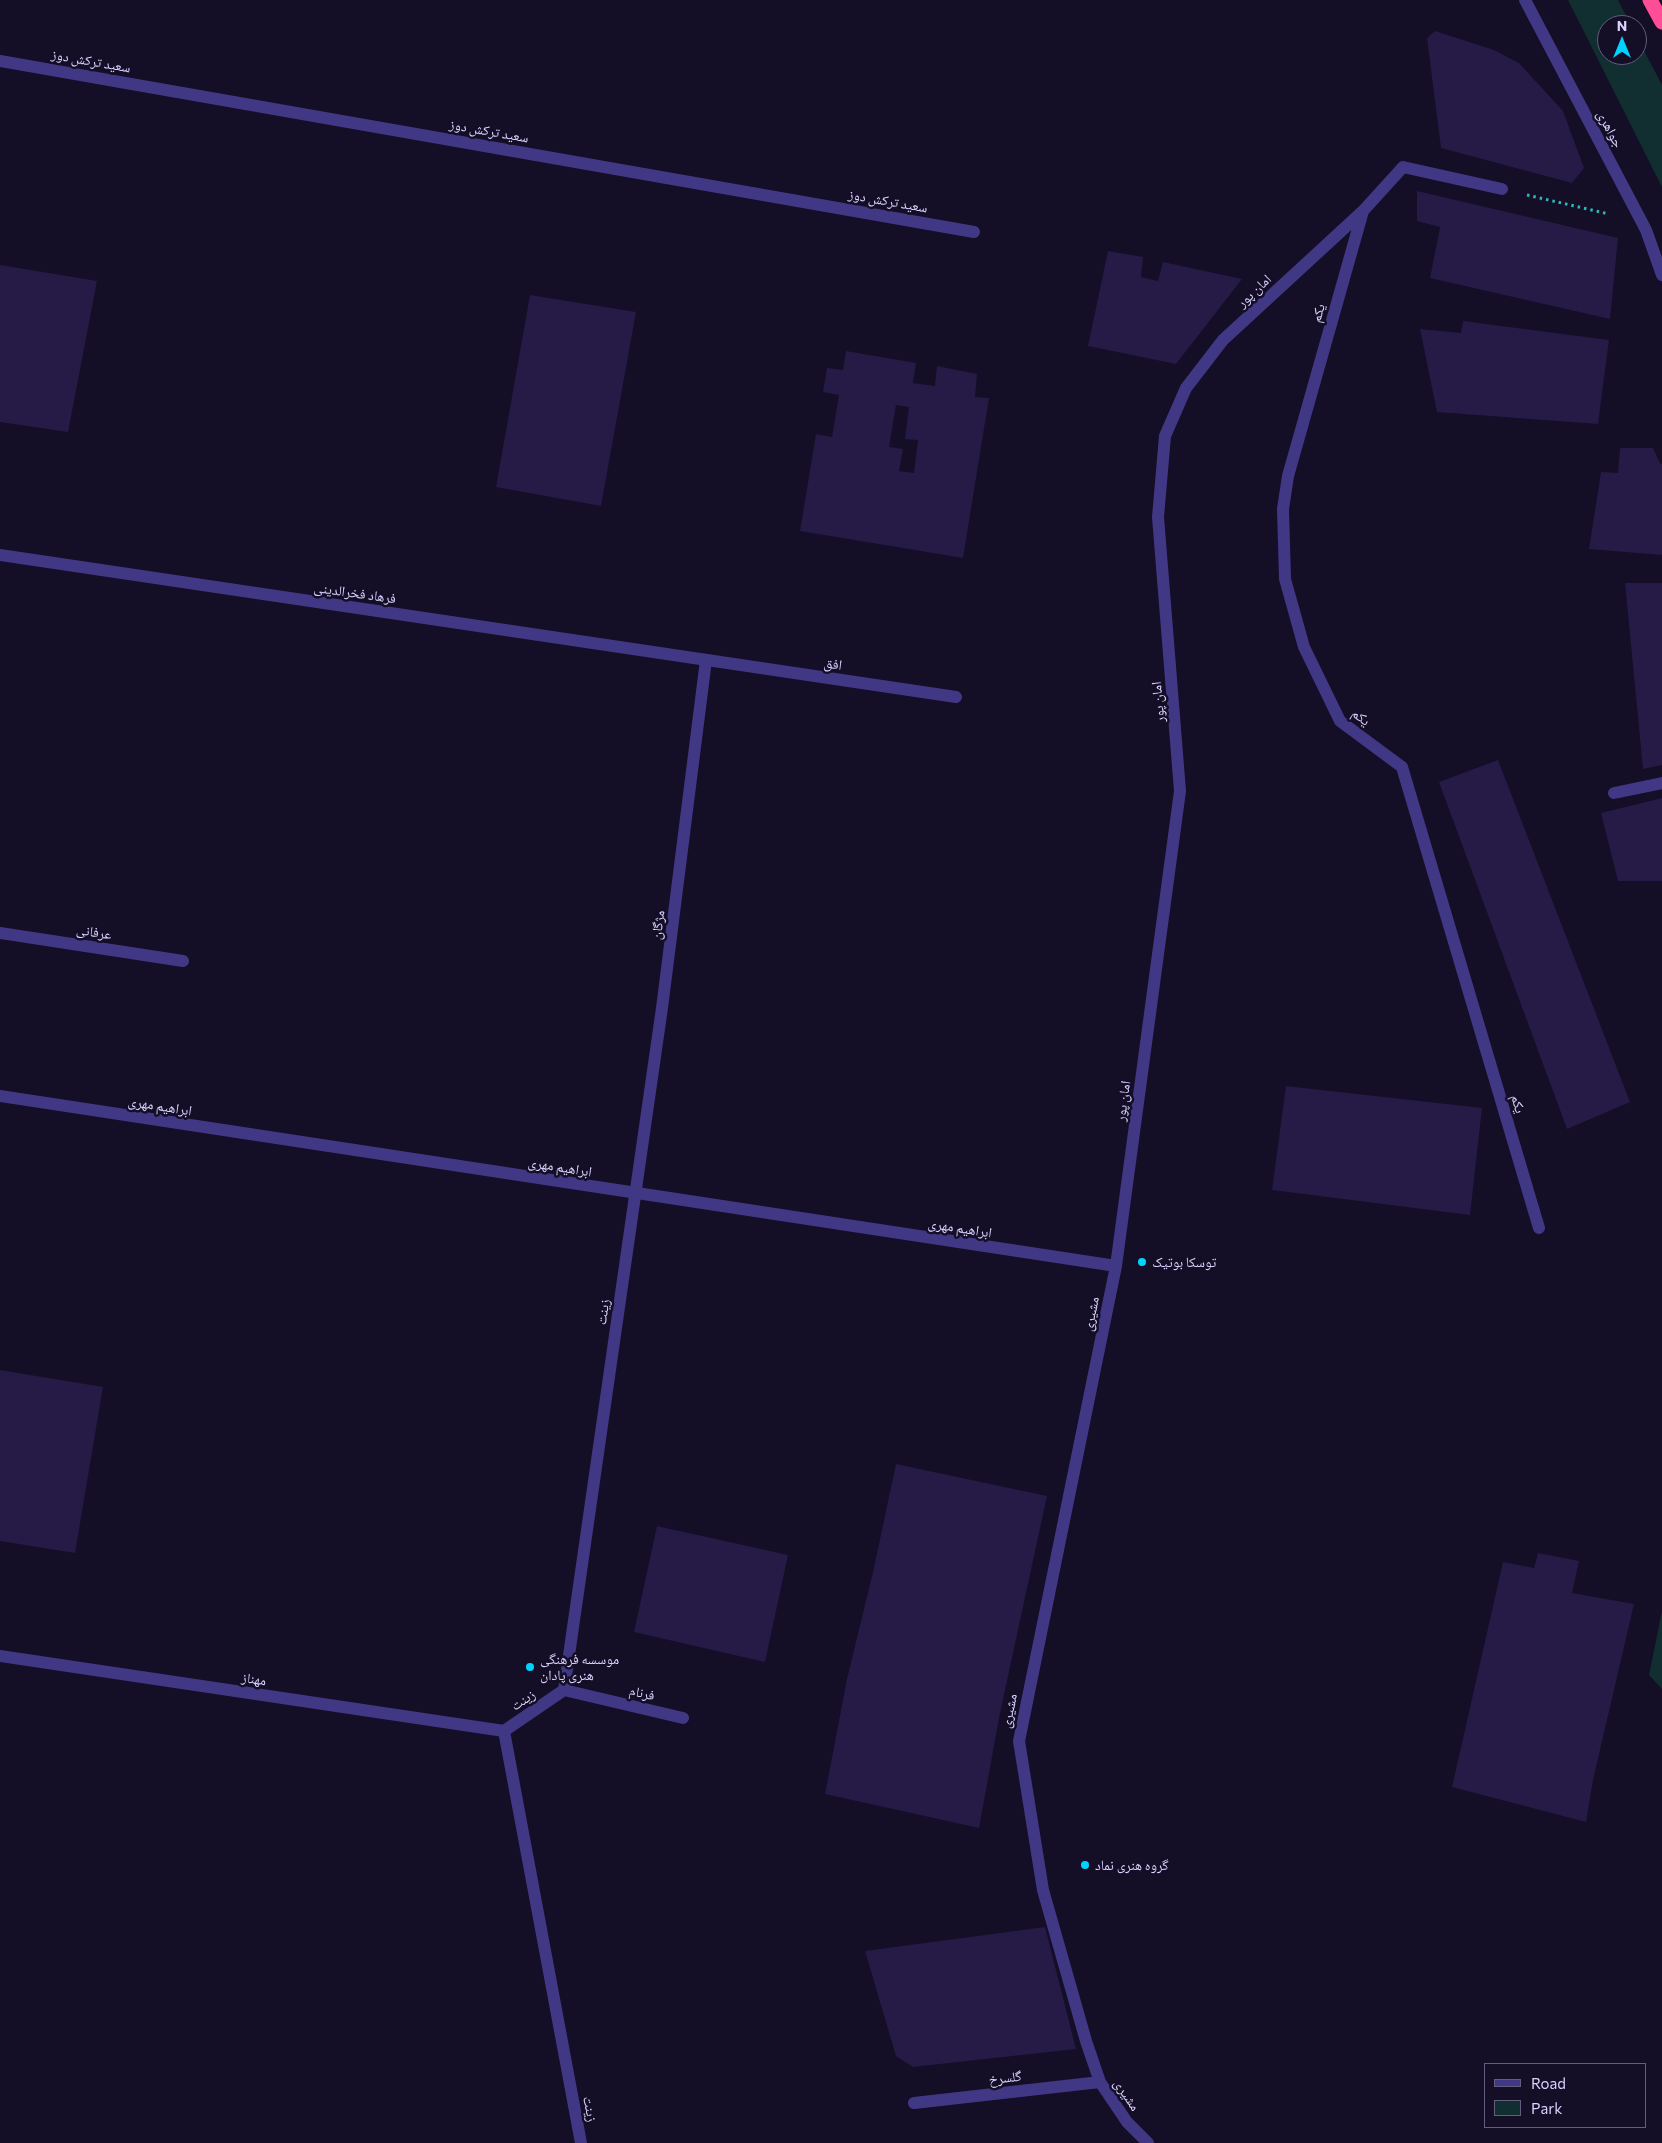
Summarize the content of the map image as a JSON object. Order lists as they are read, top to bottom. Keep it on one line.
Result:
{"streets":{"street":["سعید ترکش دوز","جواهری","امان پور","یکم","فرهاد فخرالدینی","افق","مژگان","عرفانی","ابراهیم مهری","زینت","مشیری","مهناز","فرنام","گلسرخ"]},"crossings":[["امان پور","یکم"],["امان پور","ابراهیم مهری"],["امان پور","مشیری"],["فرهاد فخرالدینی","افق"],["فرهاد فخرالدینی","مژگان"],["افق","مژگان"],["مژگان","ابراهیم مهری"],["مژگان","زینت"],["ابراهیم مهری","زینت"],["ابراهیم مهری","مشیری"],["زینت","مهناز"],["زینت","فرنام"],["مشیری","گلسرخ"]],"places":["توسکا بوتیک","موسسه فرهنگی هنری پادان","گروه هنری نماد"],"legend":["Road","Park"],"north":"top"}
